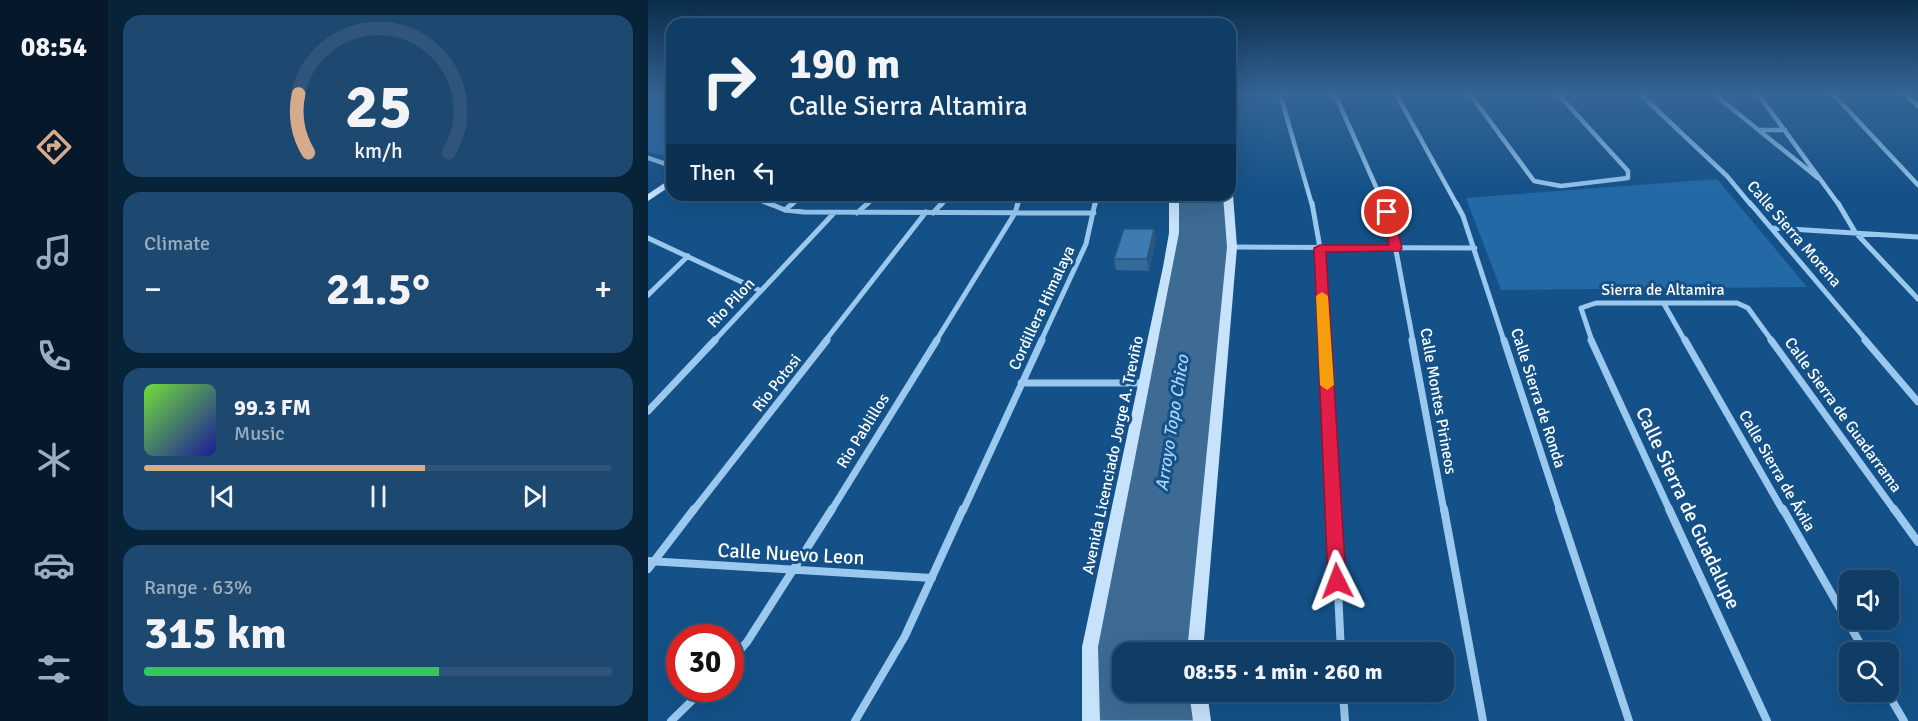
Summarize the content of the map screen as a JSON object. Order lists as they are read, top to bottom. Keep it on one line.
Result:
{"streets":{"main road":["Avenida Licenciado Jorge A. Treviño"],"street":["Calle Sierra Morena","Sierra de Altamira","Rio Pilon","Cordillera Himalaya","Rio Potosi","Calle Sierra de Ronda","Calle Montes Pirineos","Calle Sierra de Guadarrama","Rio Pablillos","Calle Sierra de Ávila","Calle Sierra de Guadalupe","Calle Nuevo Leon"]},"crossings":[["Sierra de Altamira","Calle Sierra de Guadarrama"],["Sierra de Altamira","Calle Sierra de Ávila"],["Sierra de Altamira","Calle Sierra de Guadalupe"],["Cordillera Himalaya","Calle Nuevo Leon"],["Rio Potosi","Calle Nuevo Leon"],["Rio Pablillos","Calle Nuevo Leon"]],"water":["Arroyo Topo Chico"],"page":{"tabs":"08:54","turn":["190 m","Calle Sierra Altamira"],"then":"Then","tile":["Climate",["Range · 63%","315 km"]],"heat":["−","21.5°","+"],"song":["99.3 FM","Music"],"limit":"30","trip":"08:55 · 1 min · 260 m","gauge":["25","km/h"]}}
